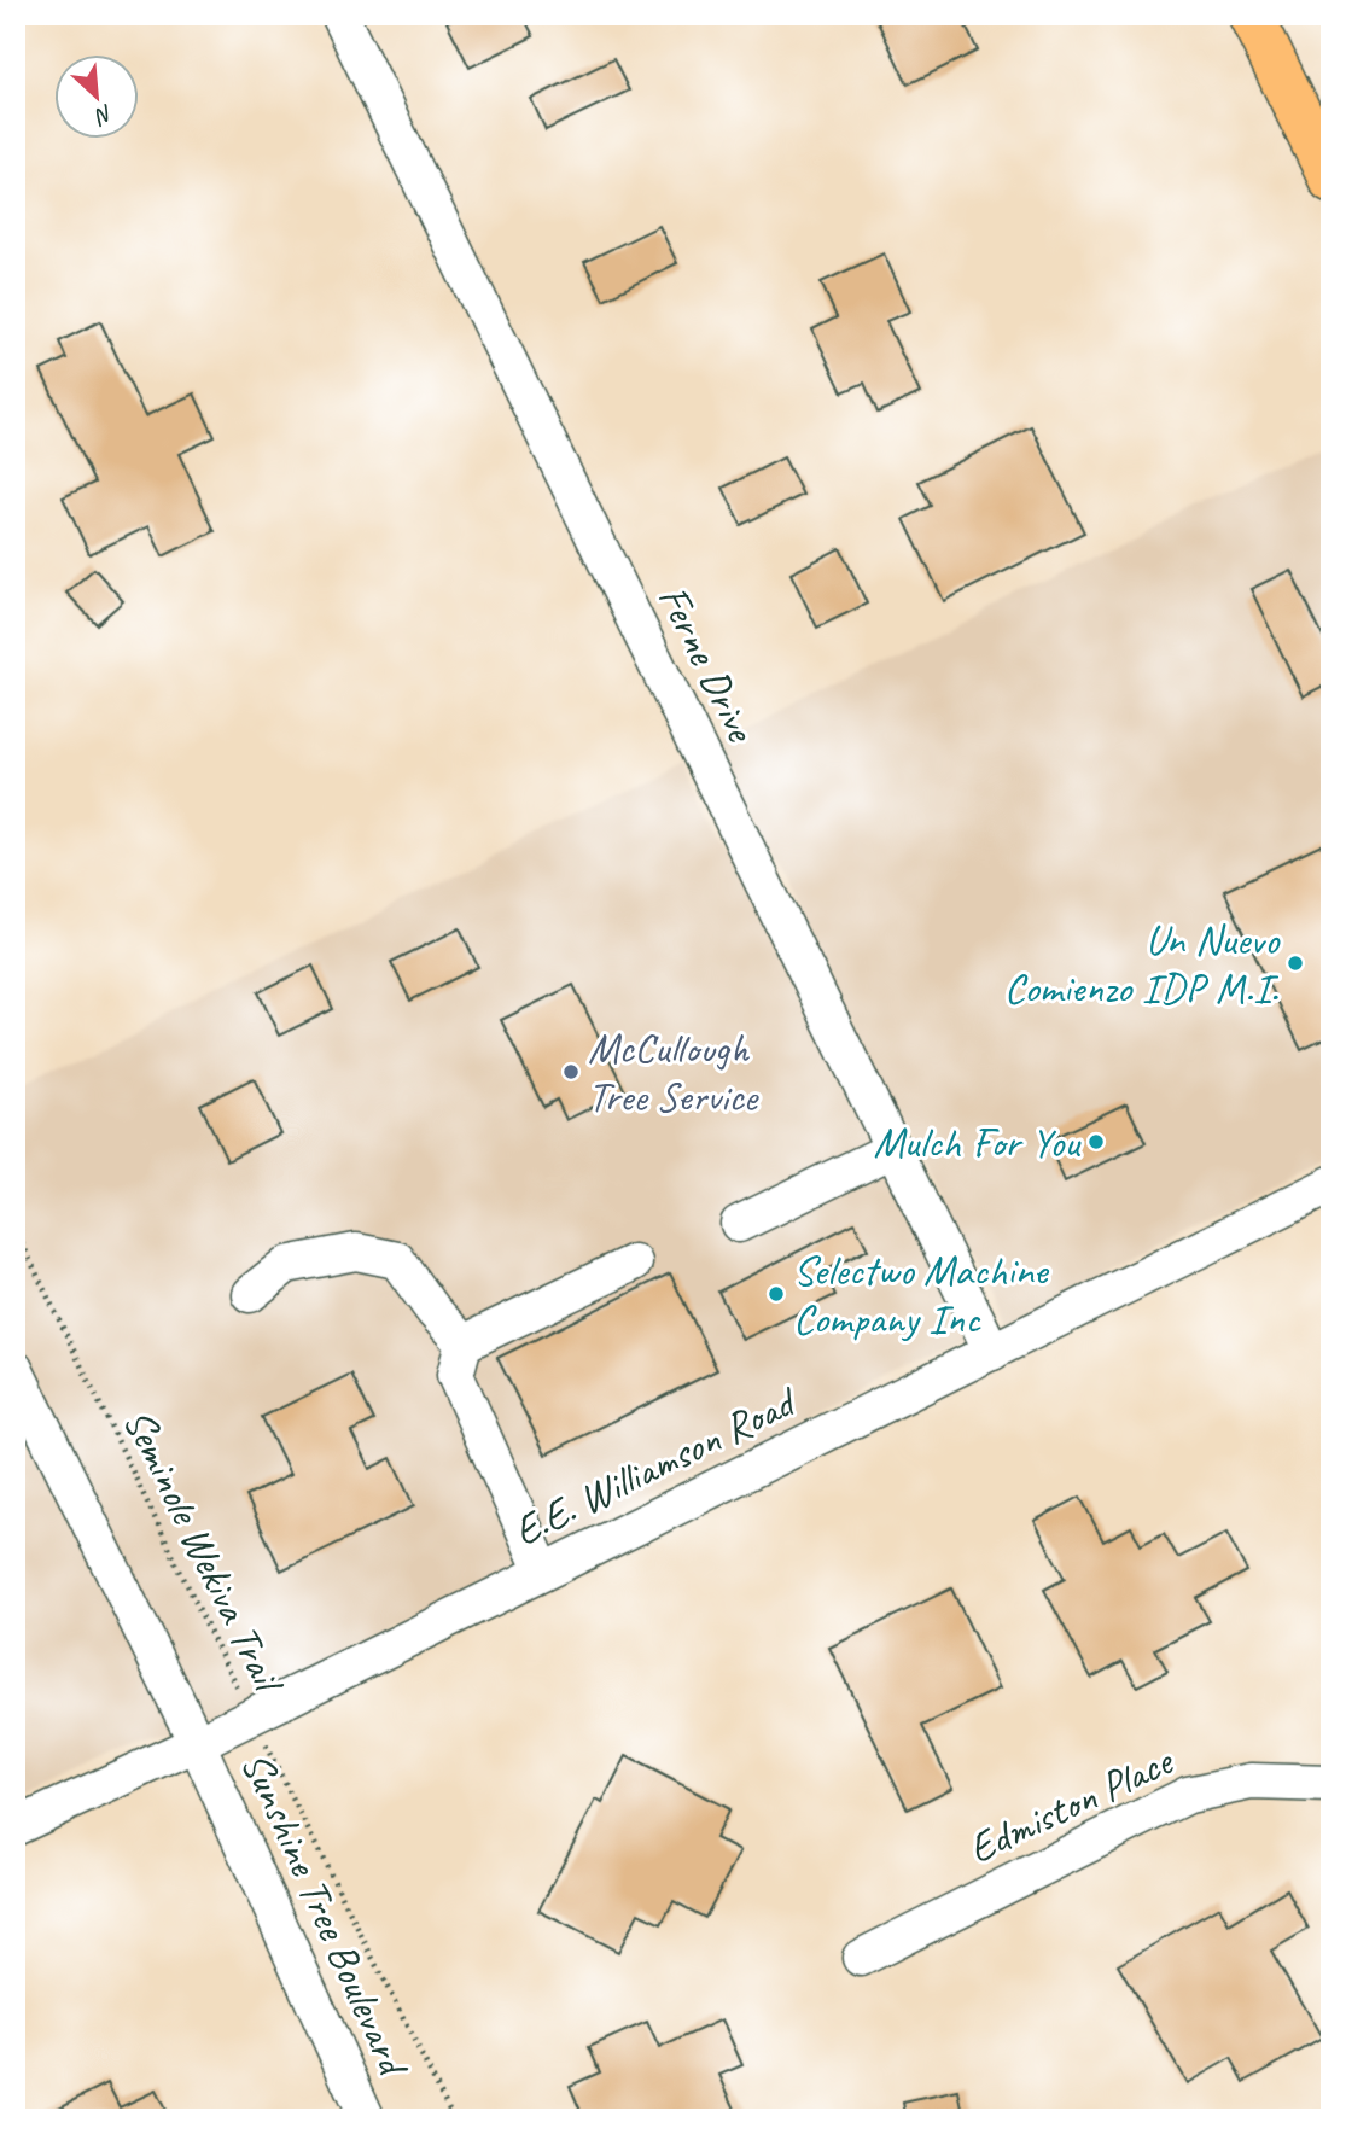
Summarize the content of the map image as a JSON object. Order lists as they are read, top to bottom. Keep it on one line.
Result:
{"streets":{"street":["Ferne Drive","E.E. Williamson Road","Edmiston Place","Sunshine Tree Boulevard"],"path":["Seminole Wekiva Trail"]},"crossings":[["Ferne Drive","E.E. Williamson Road"],["E.E. Williamson Road","Seminole Wekiva Trail"],["E.E. Williamson Road","Sunshine Tree Boulevard"]],"places":["Un Nuevo Comienzo IDP M.I.","McCullough Tree Service","Mulch For You","Selectwo Machine Company Inc"],"north":"bottom right"}
